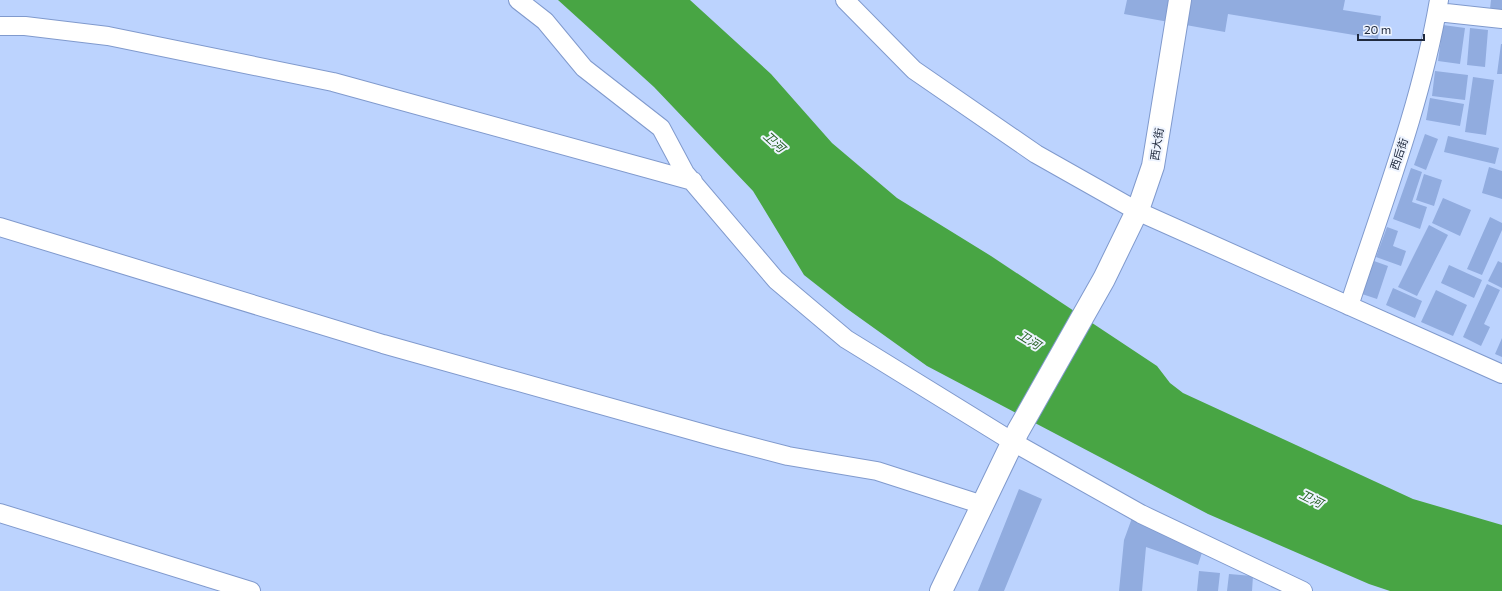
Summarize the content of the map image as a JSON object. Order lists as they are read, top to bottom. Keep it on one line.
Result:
{"streets":{"street":["西大街","西后街"]},"water":["卫河"],"scale_bar":"20 m"}
